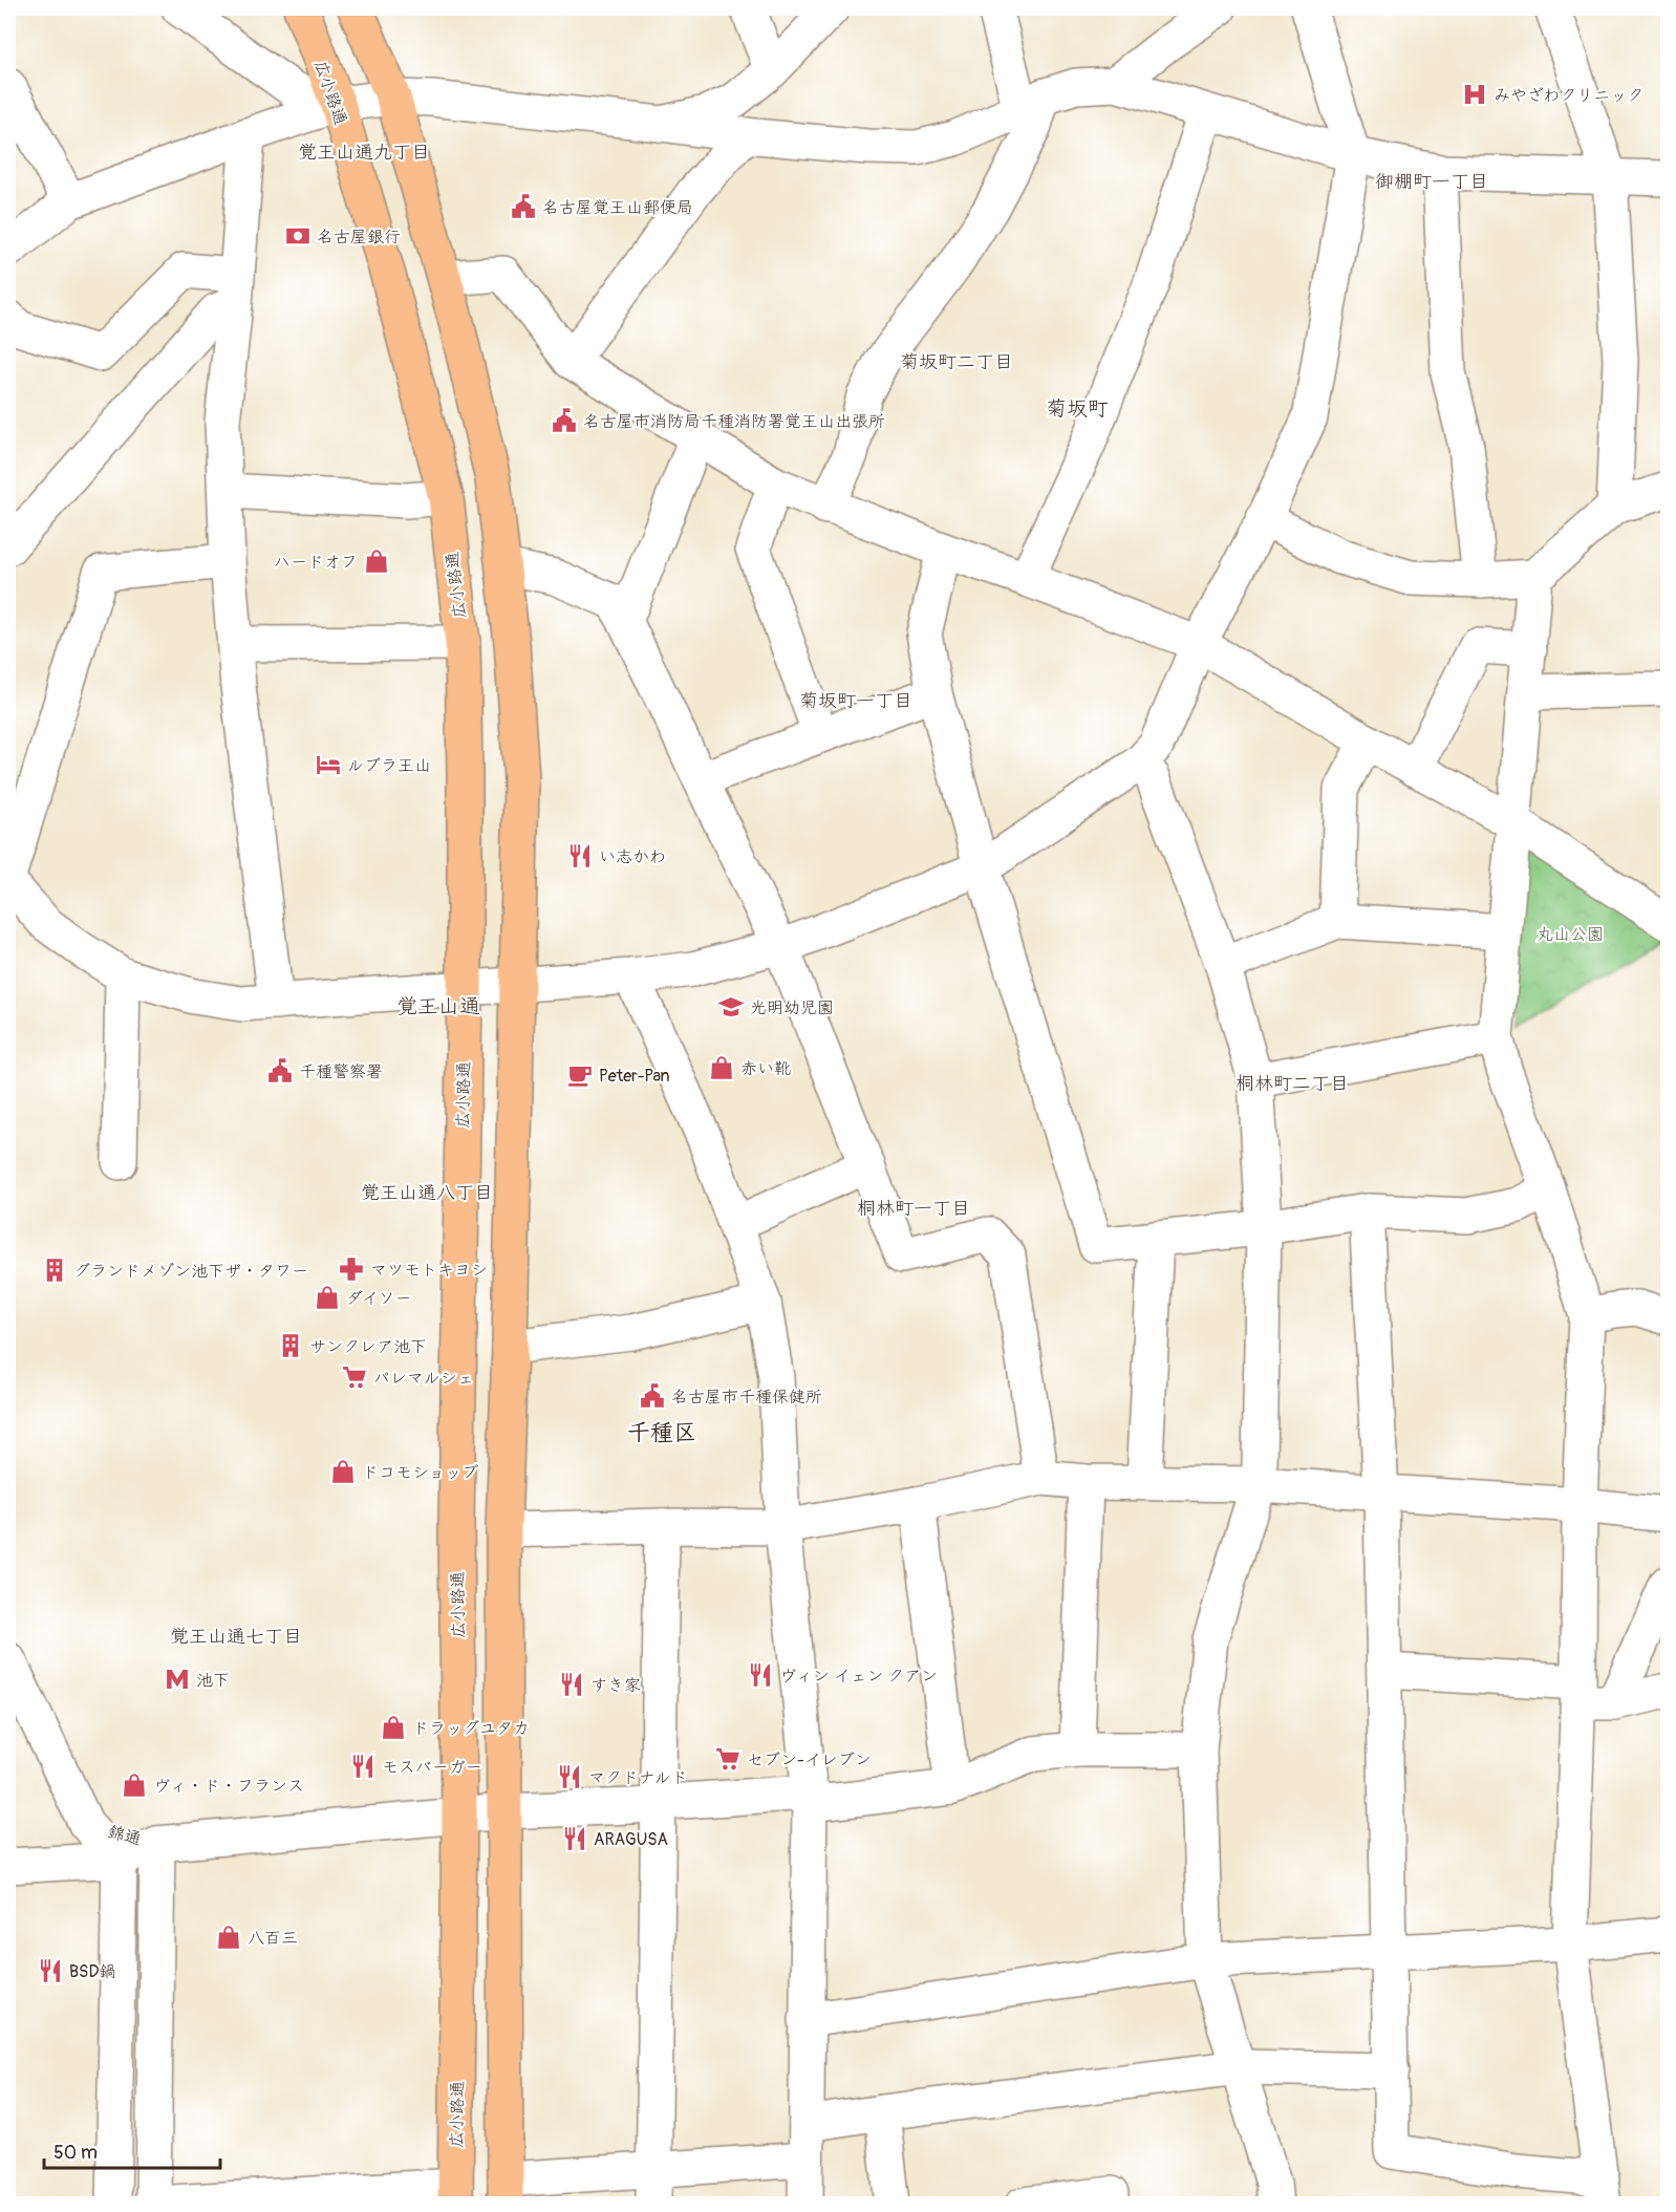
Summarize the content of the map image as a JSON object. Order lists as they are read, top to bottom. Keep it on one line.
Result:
{"streets":{"main road":["広小路通"],"street":["錦通"]},"districts":["覚王山通九丁目","御棚町一丁目","菊坂町二丁目","菊坂町","菊坂町一丁目","覚王山通","桐林町二丁目","覚王山通八丁目","桐林町一丁目","千種区","覚王山通七丁目"],"parks":["丸山公園"],"places":{"hospital":["みやざわクリニック"],"public building":["名古屋覚王山郵便局","名古屋市消防局千種消防署覚王山出張所","千種警察署","名古屋市千種保健所"],"bank":["名古屋銀行"],"shop":["ハードオフ","赤い靴","ダイソー","ドコモショップ","ドラッグユタカ","ヴィ・ド・フランス","八百三"],"hotel":["ルブラ王山"],"restaurant":["い志かわ","ヴィン イェン クアン","すき家","モスバーガー","マクドナルド","ARAGUSA","BSD鍋"],"school or university":["光明幼児園"],"cafe":["Peter-Pan"],"pharmacy":["マツモトキヨシ"],"building":["グランドメゾン池下ザ・タワー","サンクレア池下"],"supermarket":["パレマルシェ","セブン-イレブン"],"metro station":["池下"]},"scale_bar":"50 m"}
